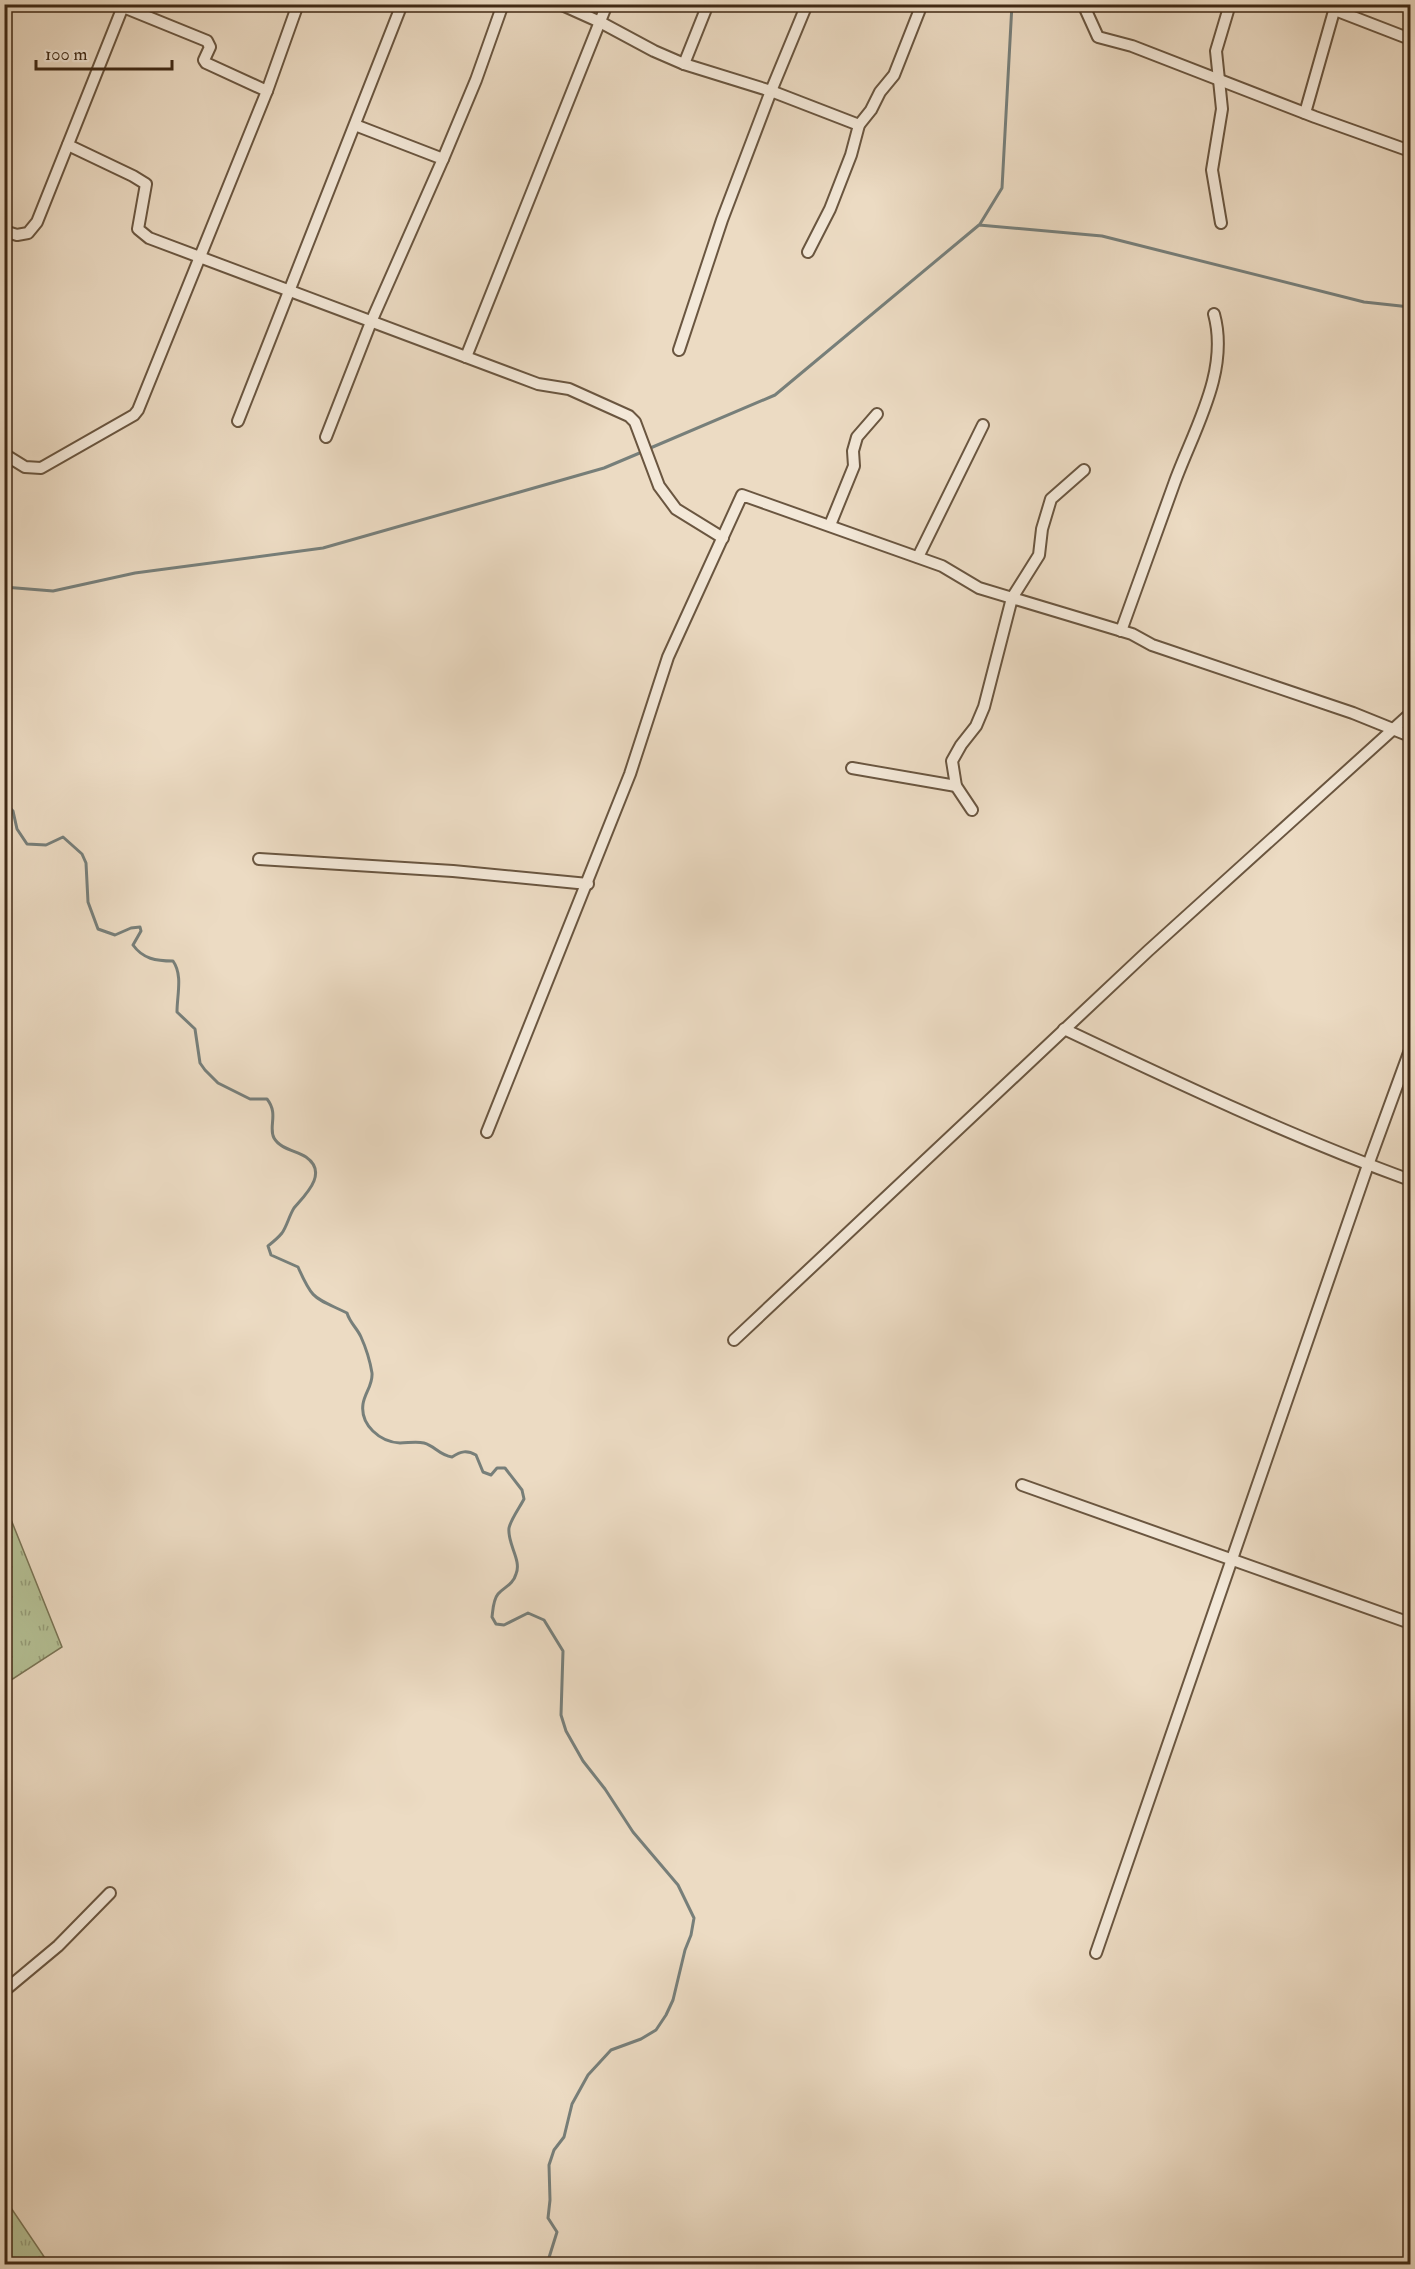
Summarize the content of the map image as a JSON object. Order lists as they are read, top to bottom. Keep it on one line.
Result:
{"scale_bar":"100 m"}
